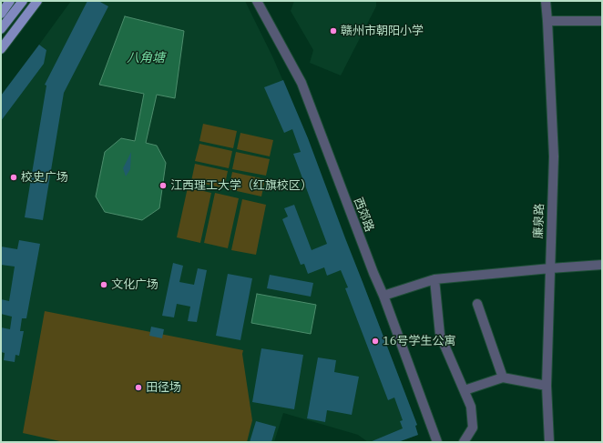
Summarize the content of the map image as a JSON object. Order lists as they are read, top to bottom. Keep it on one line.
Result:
{"streets":{"street":["西郊路","廉泉路"]},"water":["八角塘"],"places":["赣州市朝阳小学","校史广场","江西理工大学（红旗校区）","文化广场","16号学生公寓","田径场"]}
